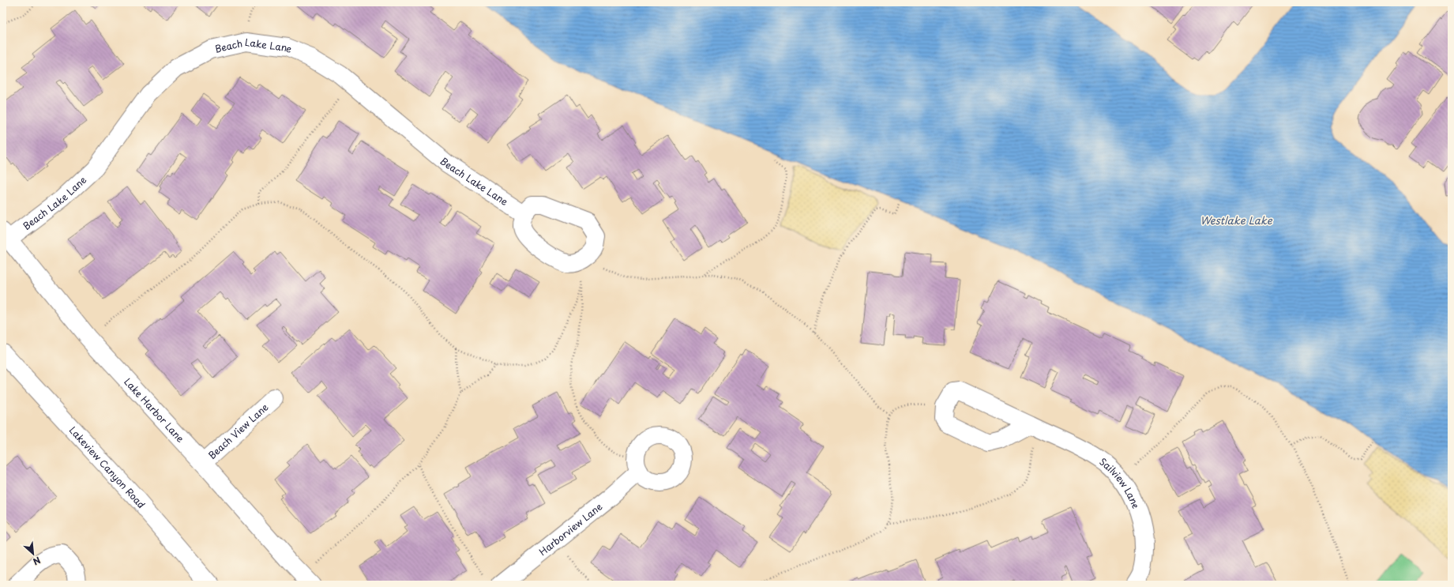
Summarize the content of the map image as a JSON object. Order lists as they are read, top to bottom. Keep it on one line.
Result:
{"streets":{"street":["Beach Lake Lane","Lake Harbor Lane","Beach View Lane","Lakeview Canyon Road","Sailview Lane","Harborview Lane"]},"crossings":[["Beach Lake Lane","Lake Harbor Lane"],["Lake Harbor Lane","Beach View Lane"]],"water":["Westlake Lake"],"north":"bottom right"}
